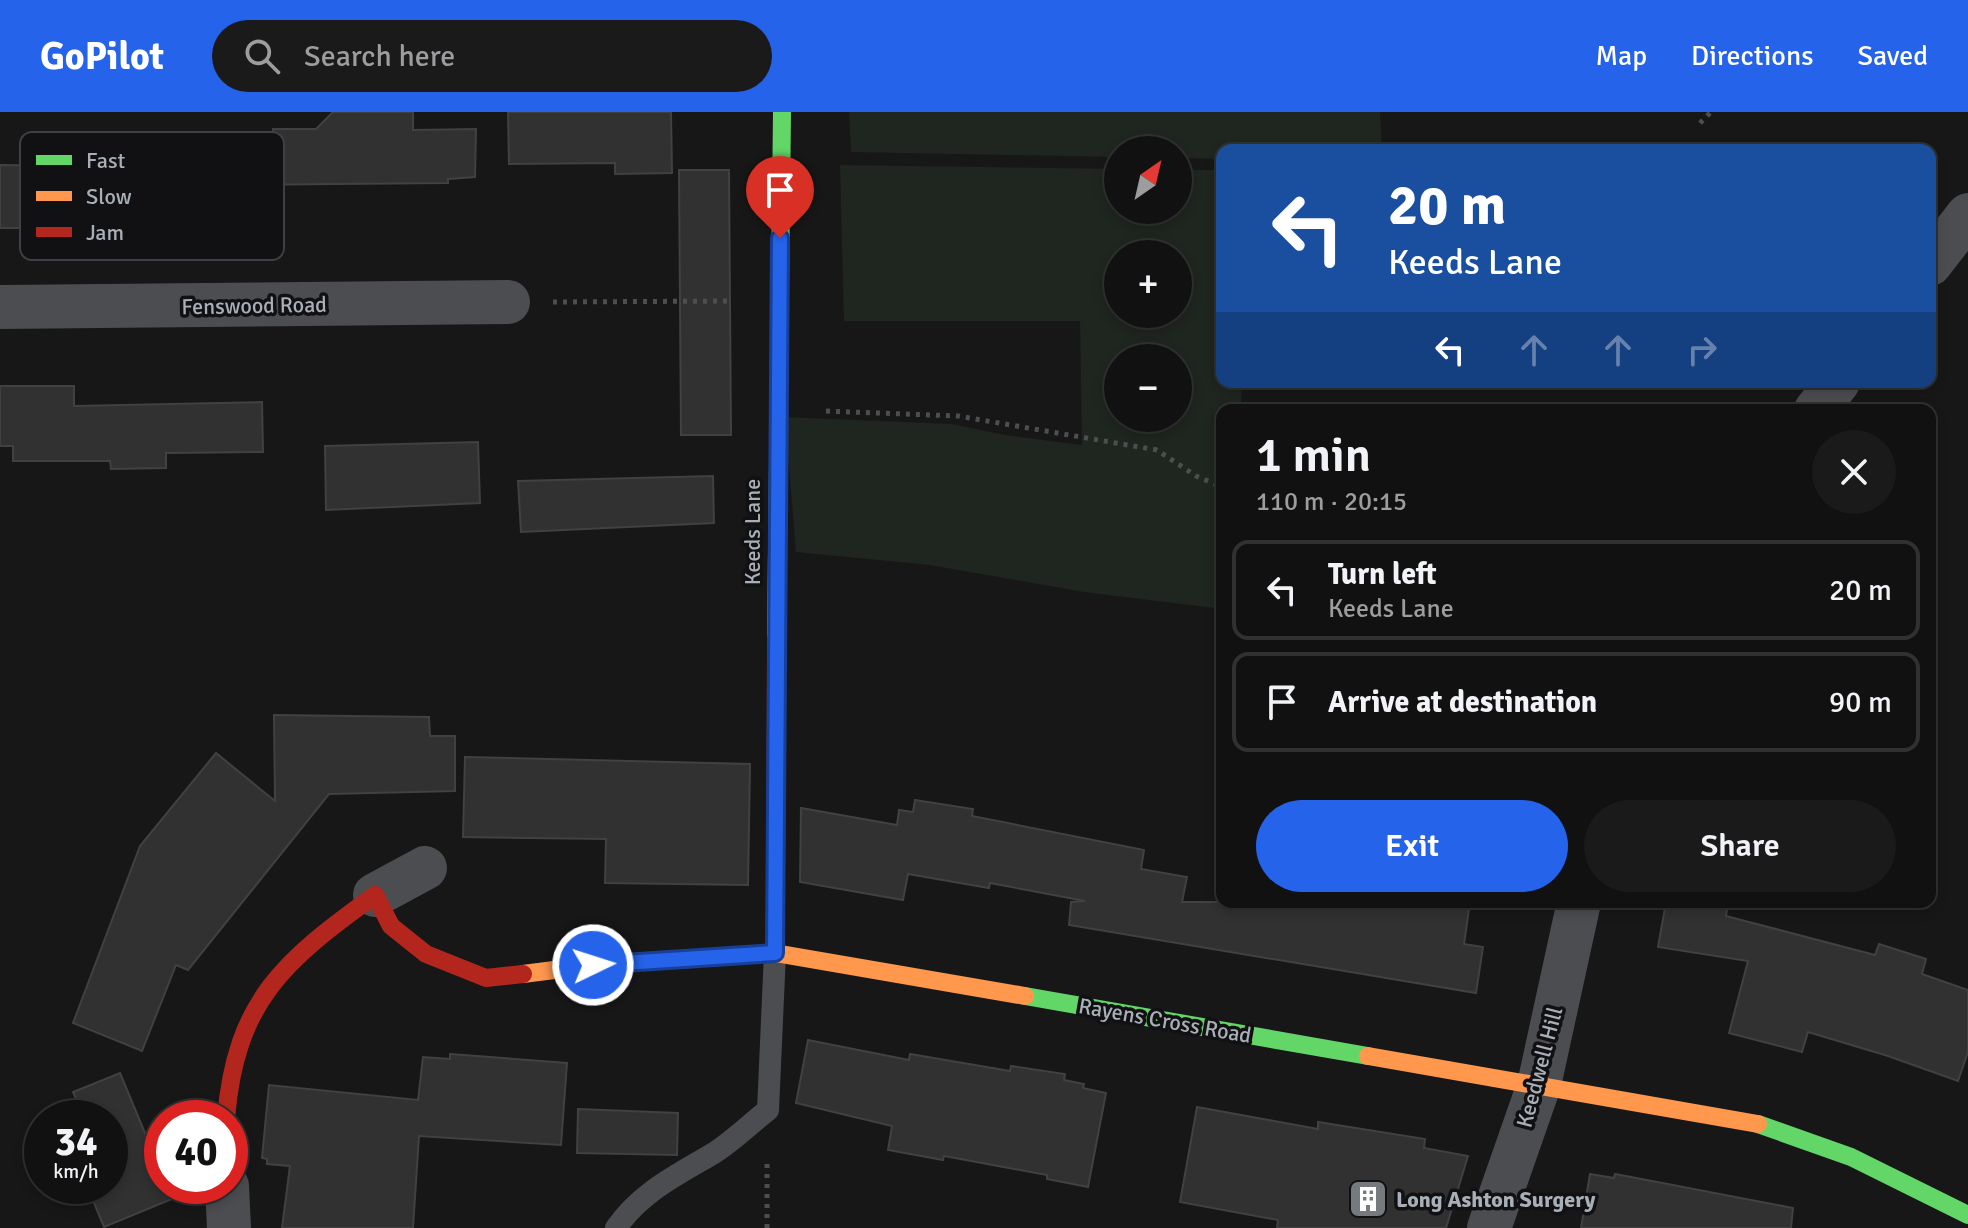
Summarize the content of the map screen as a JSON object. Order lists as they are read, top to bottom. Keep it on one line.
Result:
{"streets":{"street":["Fenswood Road","Keeds Lane","Rayens Cross Road","Keedwell Hill"]},"crossings":[["Keeds Lane","Rayens Cross Road"],["Rayens Cross Road","Keedwell Hill"]],"places":{"building":["Long Ashton Surgery"]},"legend":["Fast","Slow","Jam"],"north":"top right","page":{"header":"GoPilot","search":"Search here","nav":["Map","Directions","Saved"],"map_buttons":["+","−"],"turn":["20 m","Keeds Lane"],"heading":["1 min","110 m · 20:15"],"list":[{"name":"Turn left","note":"Keeds Lane","value":"20 m"},{"name":"Arrive at destination","value":"90 m"}],"buttons":["Exit","Share"],"speed":"34 km/h","limit":"40"}}
